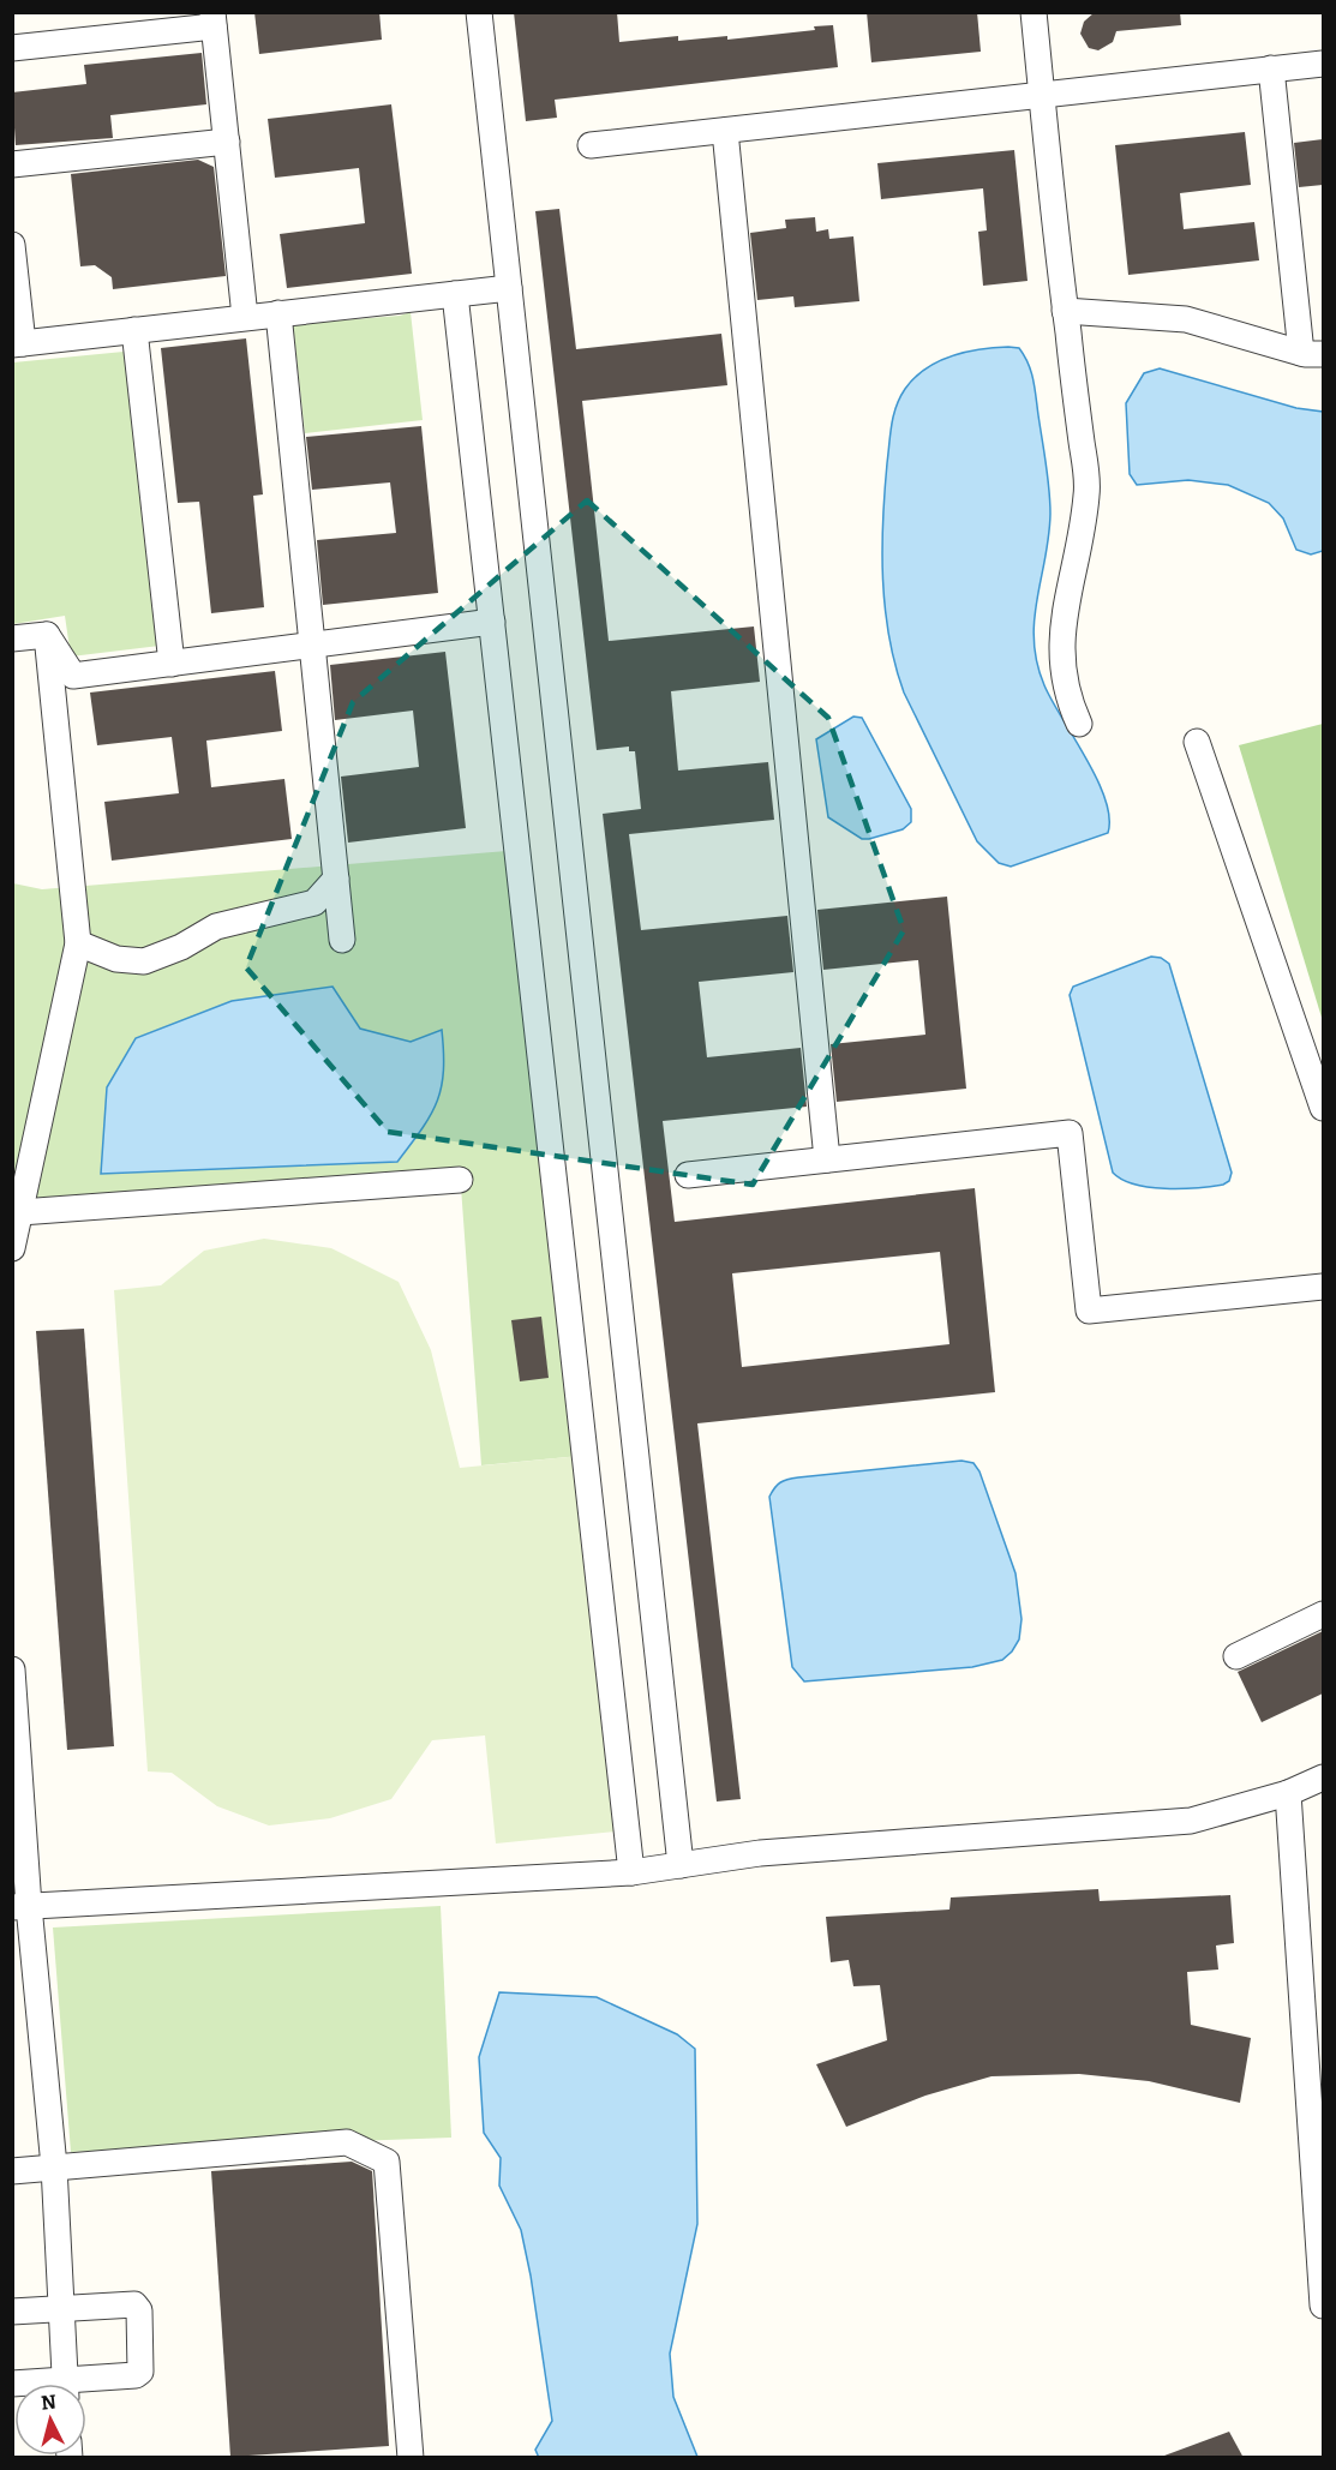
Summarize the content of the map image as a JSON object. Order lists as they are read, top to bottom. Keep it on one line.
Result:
{"north":"top"}
